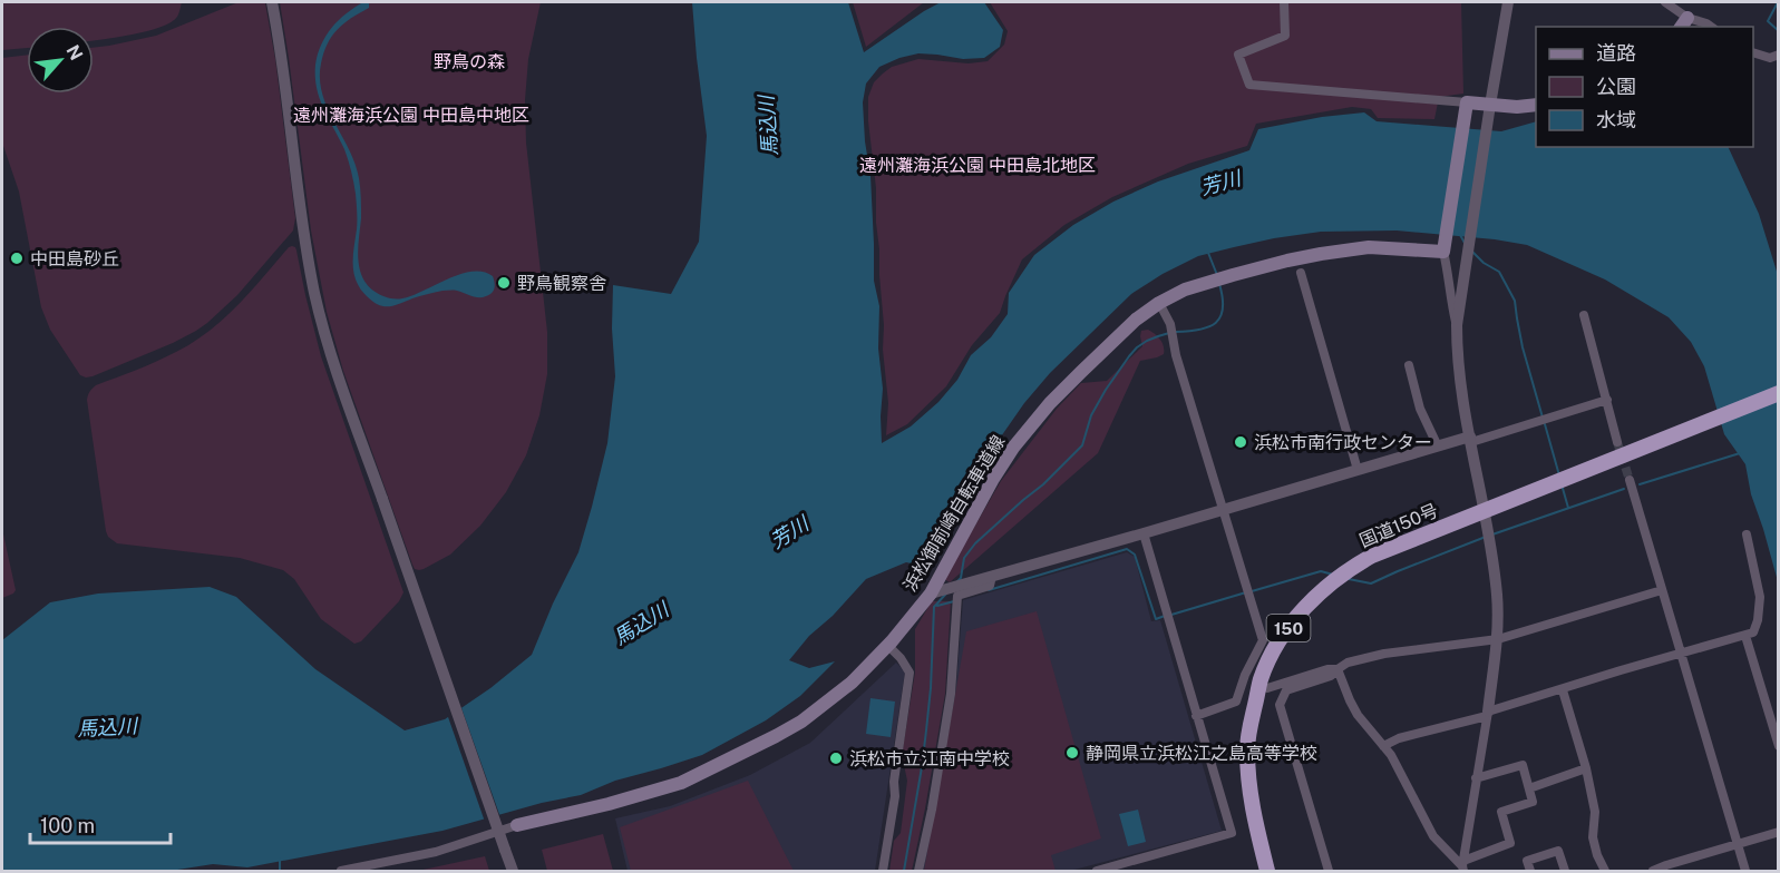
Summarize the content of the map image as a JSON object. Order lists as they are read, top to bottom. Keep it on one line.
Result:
{"streets":{"highway":["国道150号","150"],"main road":["浜松御前崎自転車道線"]},"water":["馬込川","芳川"],"parks":["野鳥の森","遠州灘海浜公園 中田島中地区","遠州灘海浜公園 中田島北地区"],"places":["中田島砂丘","野鳥観察舎","浜松市南行政センター","静岡県立浜松江之島高等学校","浜松市立江南中学校"],"legend":["道路","公園","水域"],"scale_bar":"100 m","north":"top right"}
